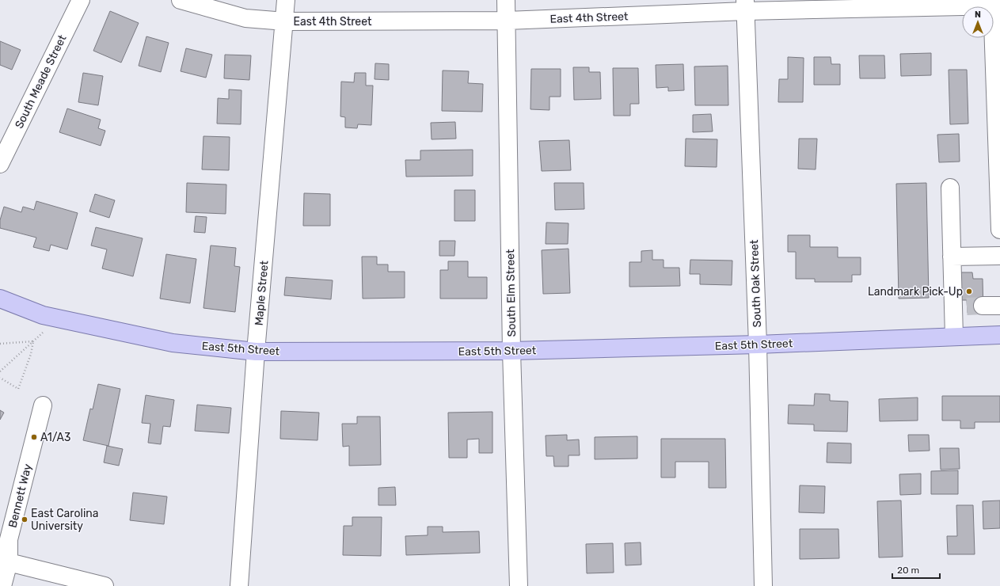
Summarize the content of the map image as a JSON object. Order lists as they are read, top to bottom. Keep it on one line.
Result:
{"streets":{"main road":["East 5th Street"],"street":["East 4th Street","South Meade Street","South Oak Street","Maple Street","South Elm Street","Bennett Way"]},"crossings":[["East 4th Street","South Oak Street"],["East 4th Street","Maple Street"],["East 4th Street","South Elm Street"],["South Oak Street","East 5th Street"],["Maple Street","East 5th Street"],["South Elm Street","East 5th Street"]],"places":["Landmark Pick-Up","A1/A3","East Carolina University"],"scale_bar":"20 m","north":"top"}
